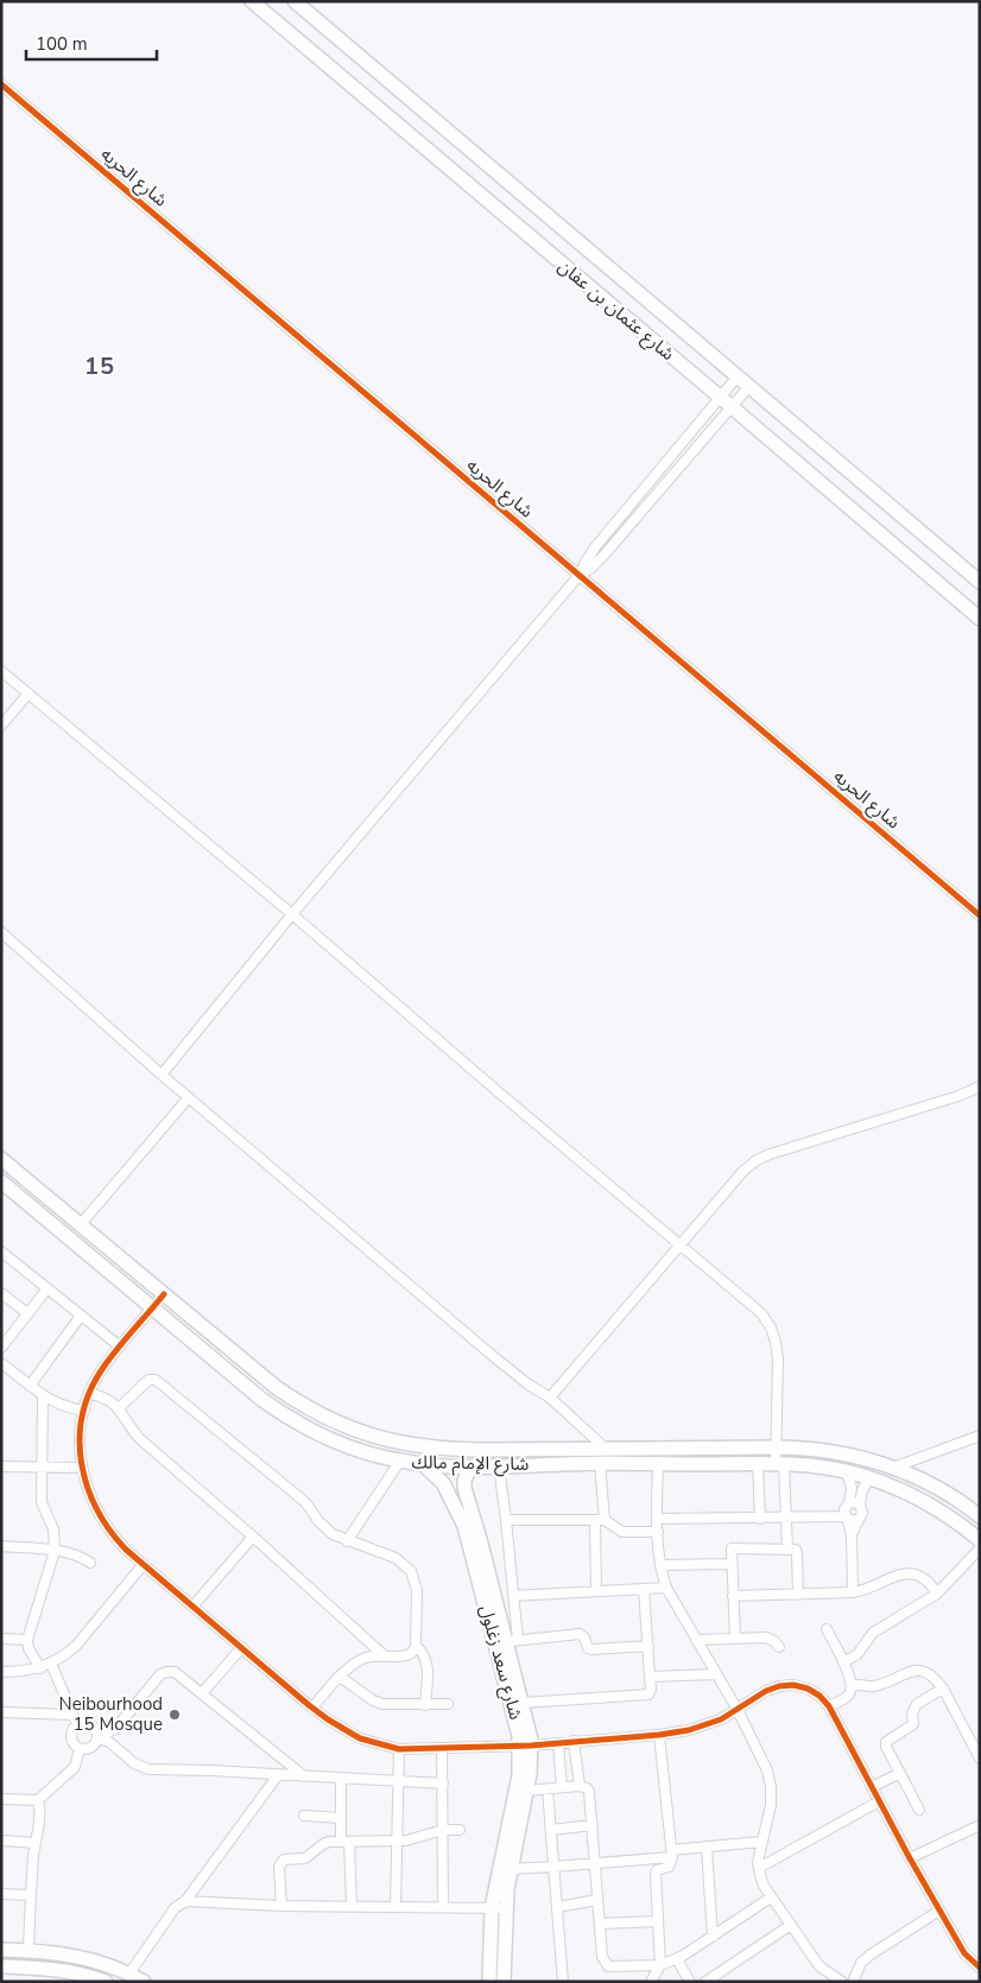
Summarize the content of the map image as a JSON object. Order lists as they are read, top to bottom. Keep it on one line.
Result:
{"streets":{"street":["شارع الحريه","شارع عثمان بن عفان","شارع الإمام مالك","شارع سعد زغلول"]},"crossings":[["شارع الإمام مالك","شارع سعد زغلول"]],"districts":["15"],"places":["Neibourhood 15 Mosque"],"scale_bar":"100 m"}
